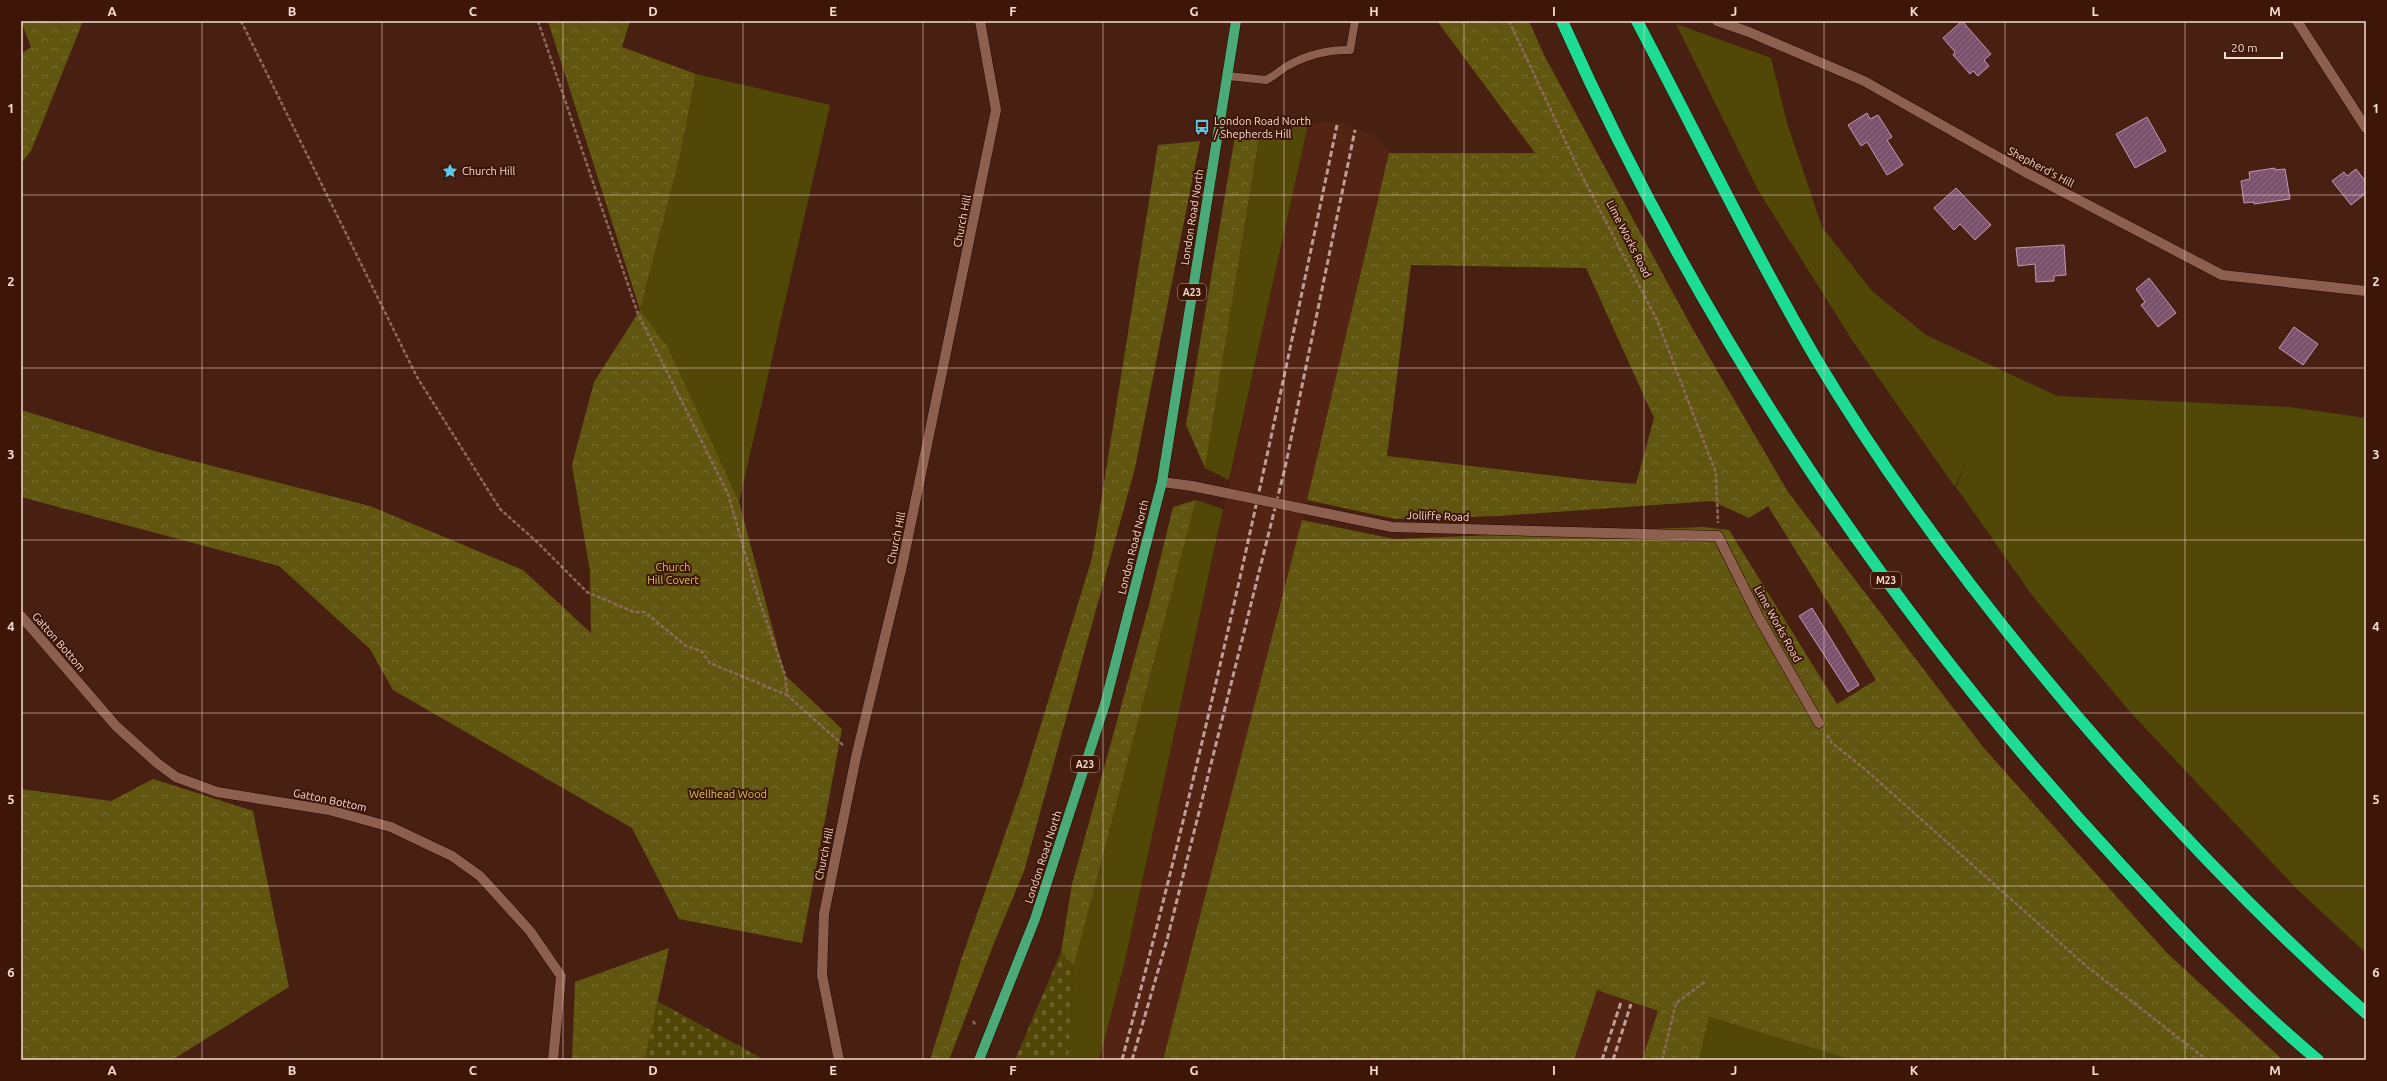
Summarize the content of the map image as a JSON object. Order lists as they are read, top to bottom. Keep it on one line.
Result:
{"streets":{"highway":["M23"],"main road":["London Road North","A23"],"street":["Shepherd's Hill","Church Hill","Lime Works Road","Jolliffe Road","Gatton Bottom"]},"crossings":[["London Road North","Jolliffe Road"],["Lime Works Road","Jolliffe Road"]],"parks":["Church Hill Covert","Wellhead Wood"],"places":{"bus stop":["London Road North / Shepherds Hill"],"place":["Church Hill"]},"scale_bar":"20 m","grid":{"columns":["A","B","C","D","E","F","G","H","I","J","K","L","M"],"rows":["1","2","3","4","5","6"]}}
